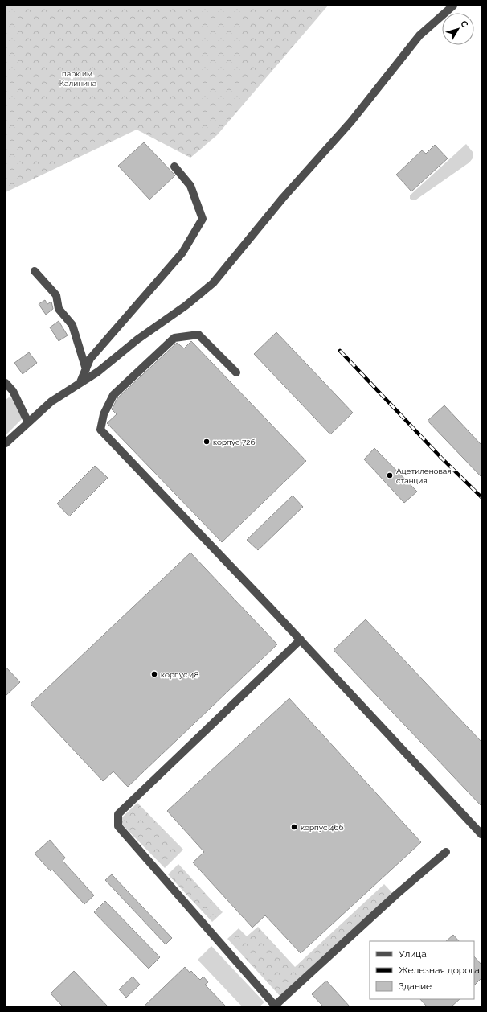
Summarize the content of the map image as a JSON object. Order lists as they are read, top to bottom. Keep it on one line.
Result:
{"parks":["парк им. Калинина"],"places":["корпус 72б","Ацетиленовая станция","корпус 48","корпус 46б"],"legend":["Улица","Железная дорога","Здание"],"north":"top right"}
